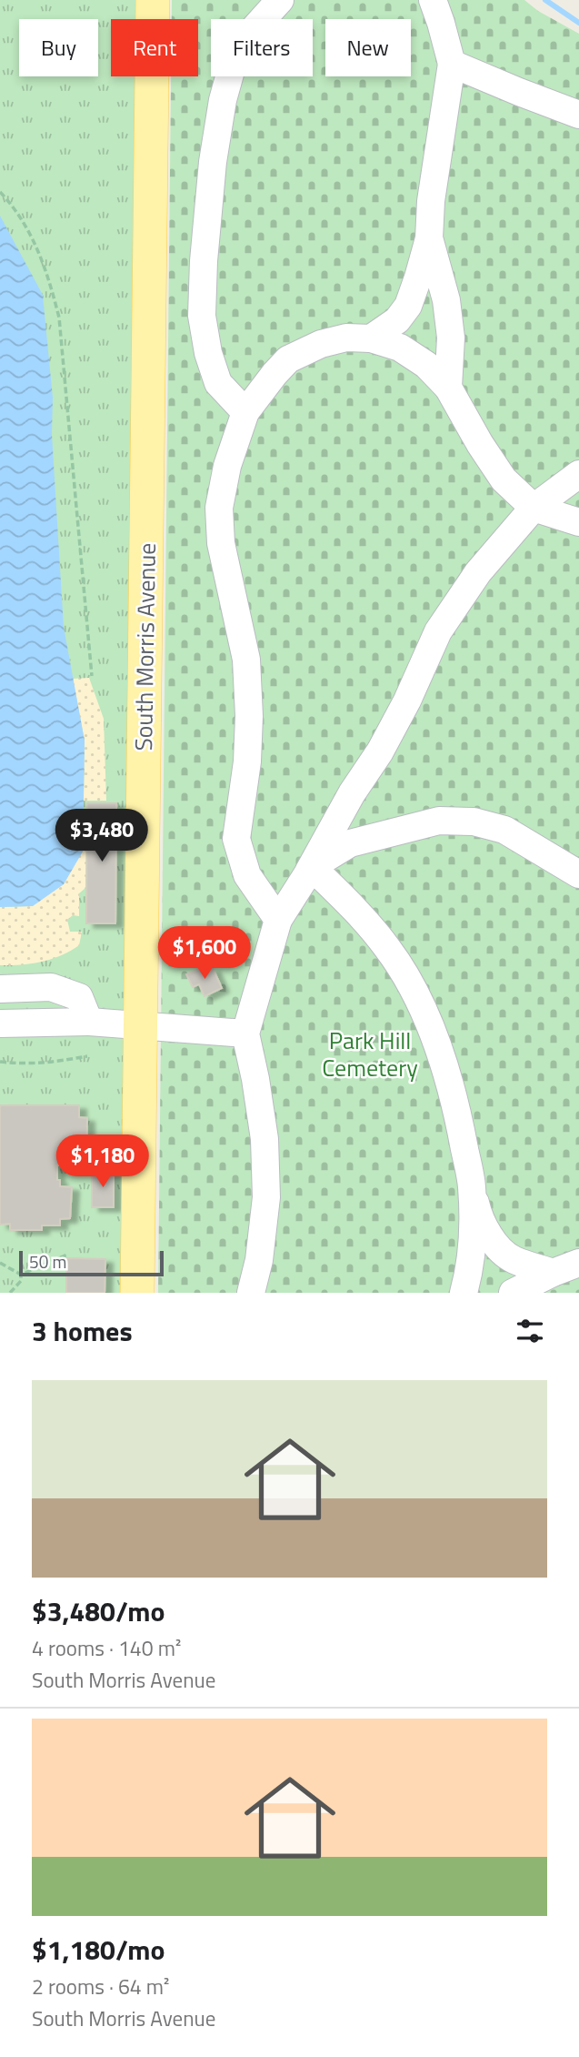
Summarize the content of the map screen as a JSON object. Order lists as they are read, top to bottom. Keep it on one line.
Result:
{"streets":{"main road":["South Morris Avenue"]},"parks":["Park Hill Cemetery"],"scale_bar":"50 m","page":{"chip":["Buy","Rent","Filters","New"],"price":["$3,480","$1,600","$1,180"],"scale":"50 m","heading":"3 homes","list":[{"name":"$3,480/mo","note":"4 rooms · 140 m² · South Morris Avenue"},{"name":"$1,180/mo","note":"2 rooms · 64 m² · South Morris Avenue"}]}}
